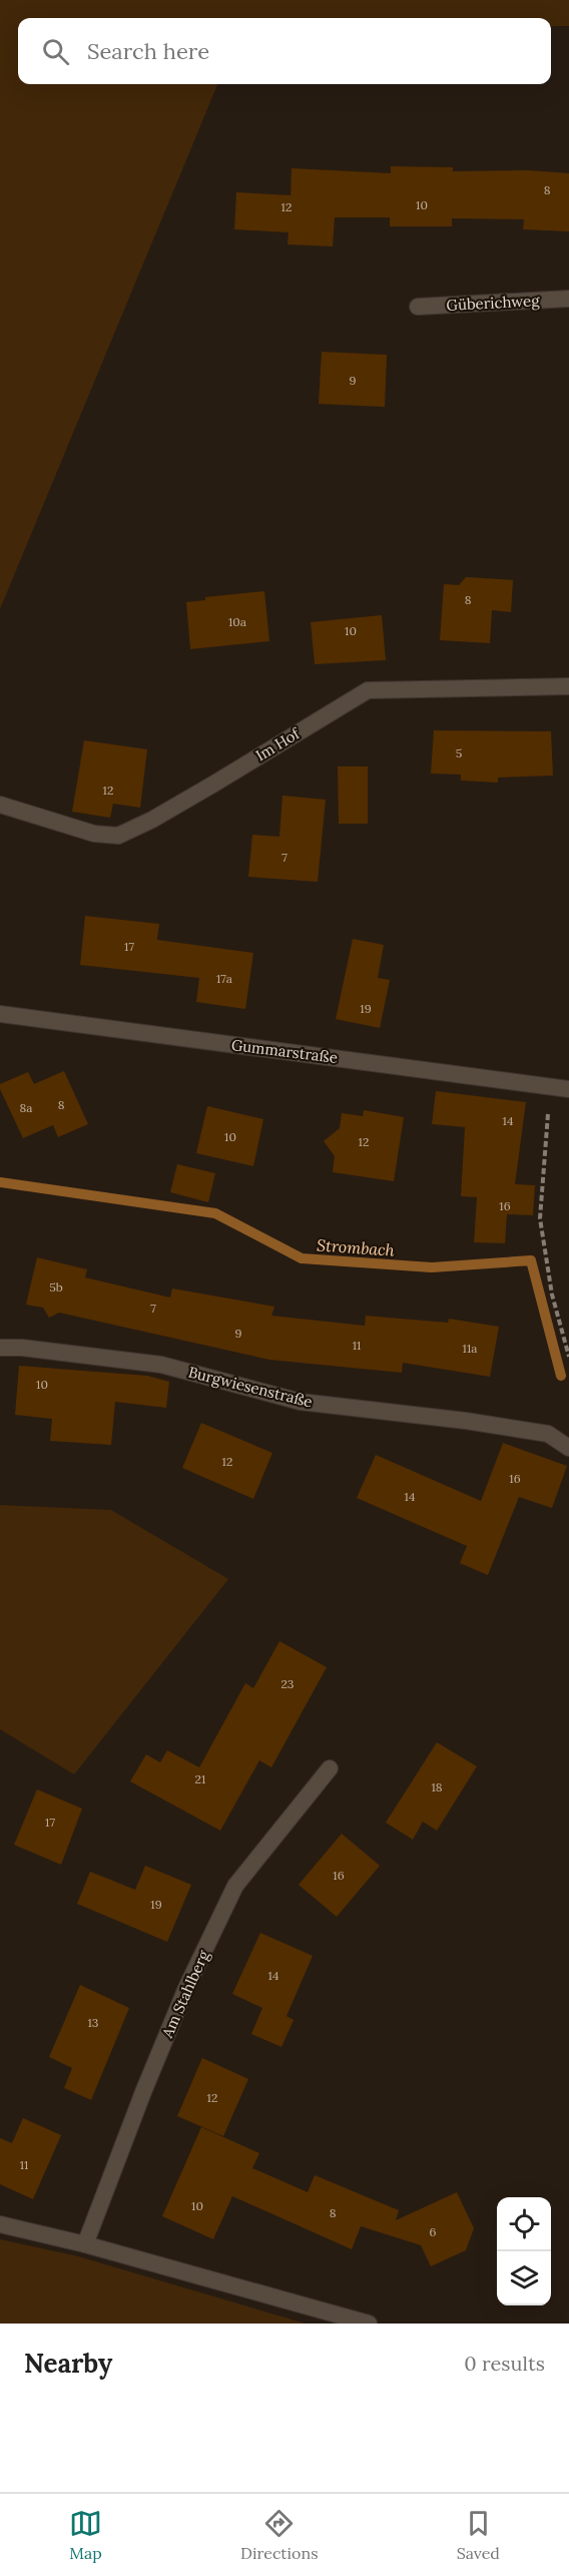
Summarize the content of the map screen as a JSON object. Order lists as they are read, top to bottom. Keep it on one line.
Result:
{"streets":{"street":["Güberichweg","Im Hof","Gummarstraße","Burgwiesenstraße","Am Stahlberg"]},"water":["Strombach"],"house_numbers":["8","10","12","9","8","10a","10","5","12","7","17","17a","19","8","8a","14","10","12","16","5b","7","9","11","11a","10","12","16","14","23","21","18","17","16","19","14","13","12","11","10","8","6"],"page":{"search":"Search here","heading":["Nearby","0 results"],"nav":["Map","Directions","Saved"]}}
